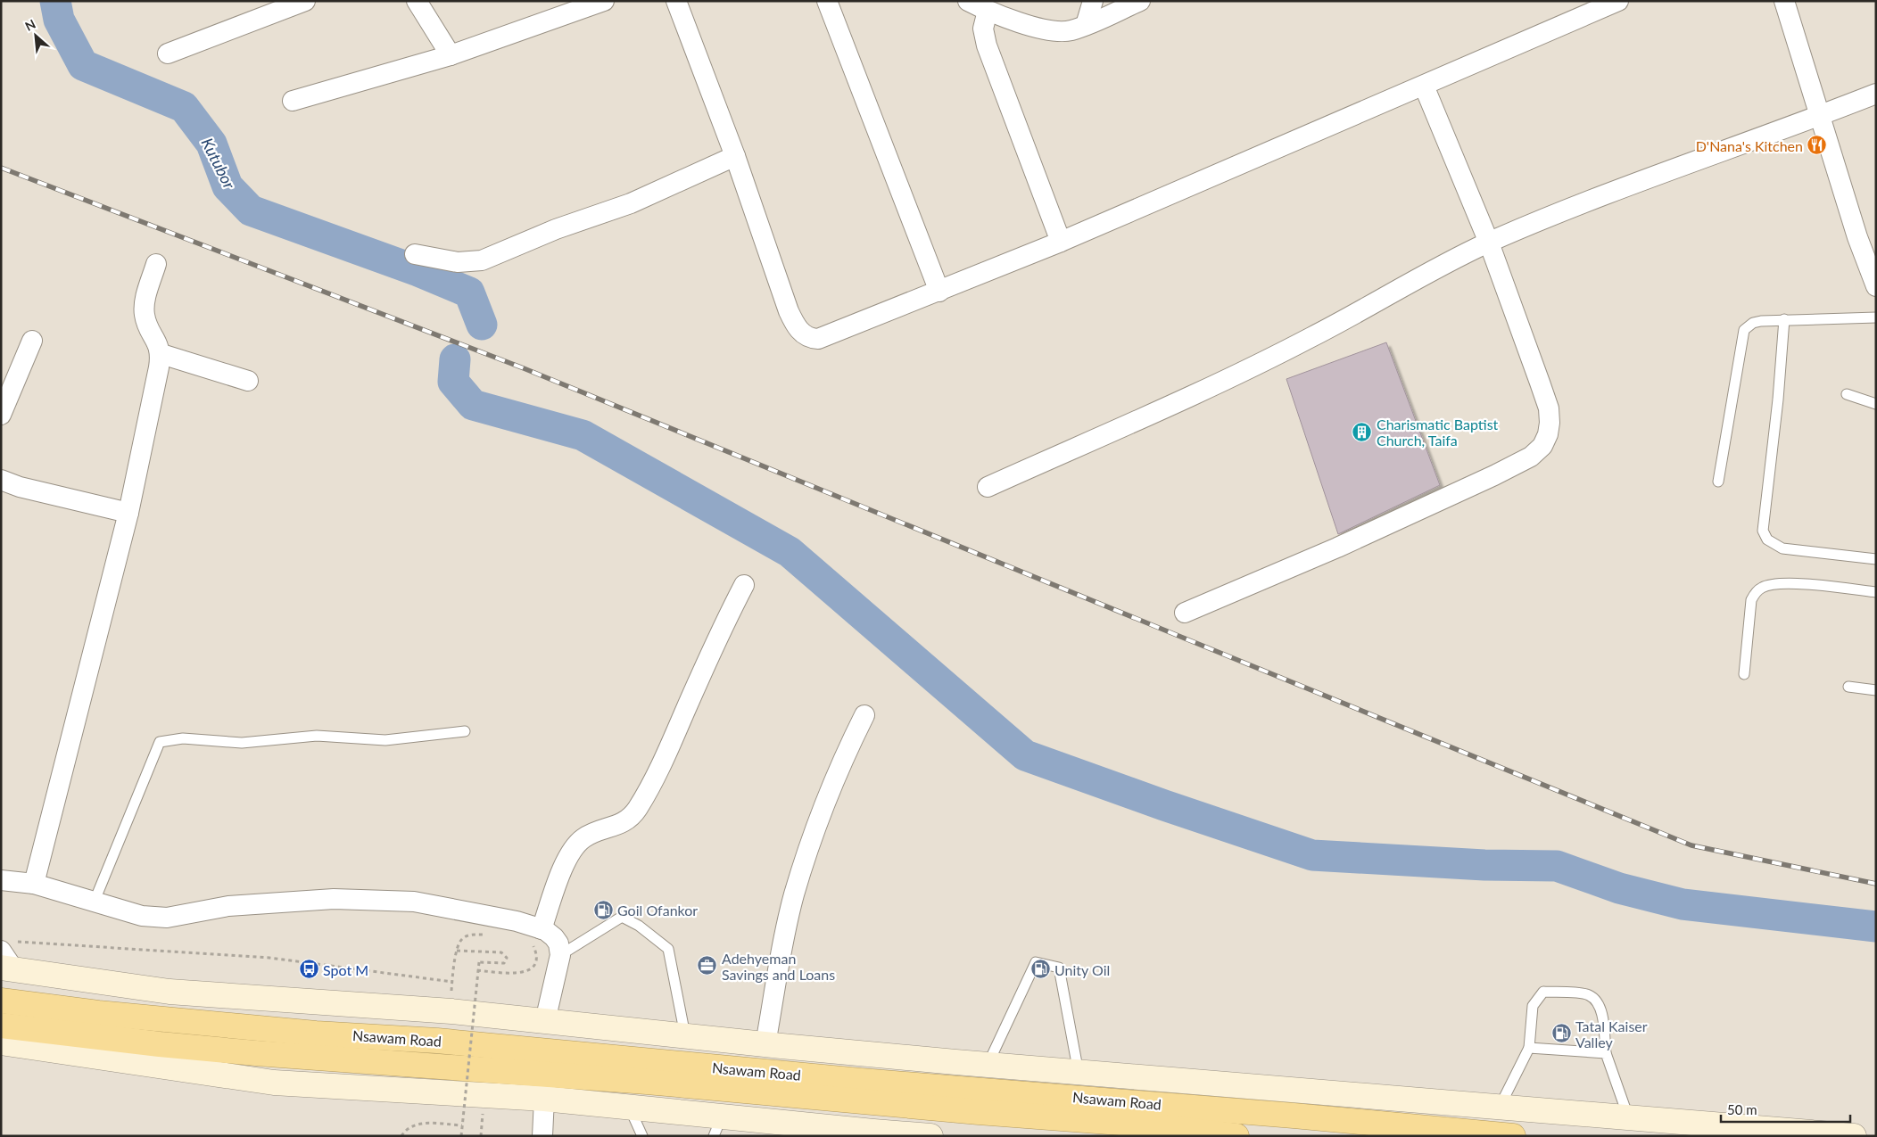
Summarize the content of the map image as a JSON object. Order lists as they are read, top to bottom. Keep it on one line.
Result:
{"streets":{"highway":["Nsawam Road"]},"water":["Kutubor"],"places":{"restaurant":["D'Nana's Kitchen"],"building":["Charismatic Baptist Church, Taifa"],"fuel station":["Goil Ofankor","Unity Oil","Tatal Kaiser Valley"],"office":["Adehyeman Savings and Loans"],"bus stop":["Spot M"]},"scale_bar":"50 m","north":"top left"}
